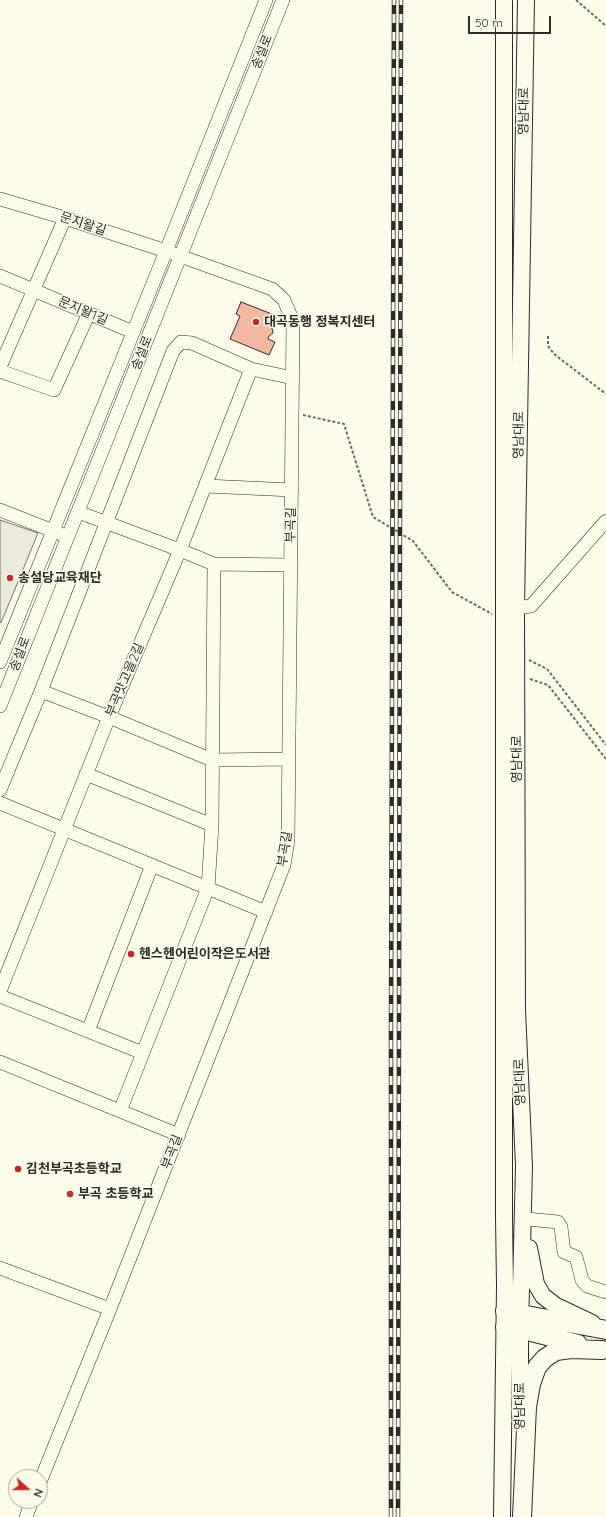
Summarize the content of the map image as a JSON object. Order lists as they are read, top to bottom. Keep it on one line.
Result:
{"streets":{"main road":["영남대로"],"street":["송설로","문지왈길","문지왈1길","부곡길","부곡맛고을2길"]},"crossings":[["송설로","문지왈길"],["송설로","문지왈1길"],["송설로","부곡길"],["문지왈길","부곡길"]],"places":["대곡동행 정복지센터","송설당교육재단","헨스헨어린이작은도서관","김천부곡초등학교","부곡 초등학교"],"scale_bar":"50 m","north":"right"}
